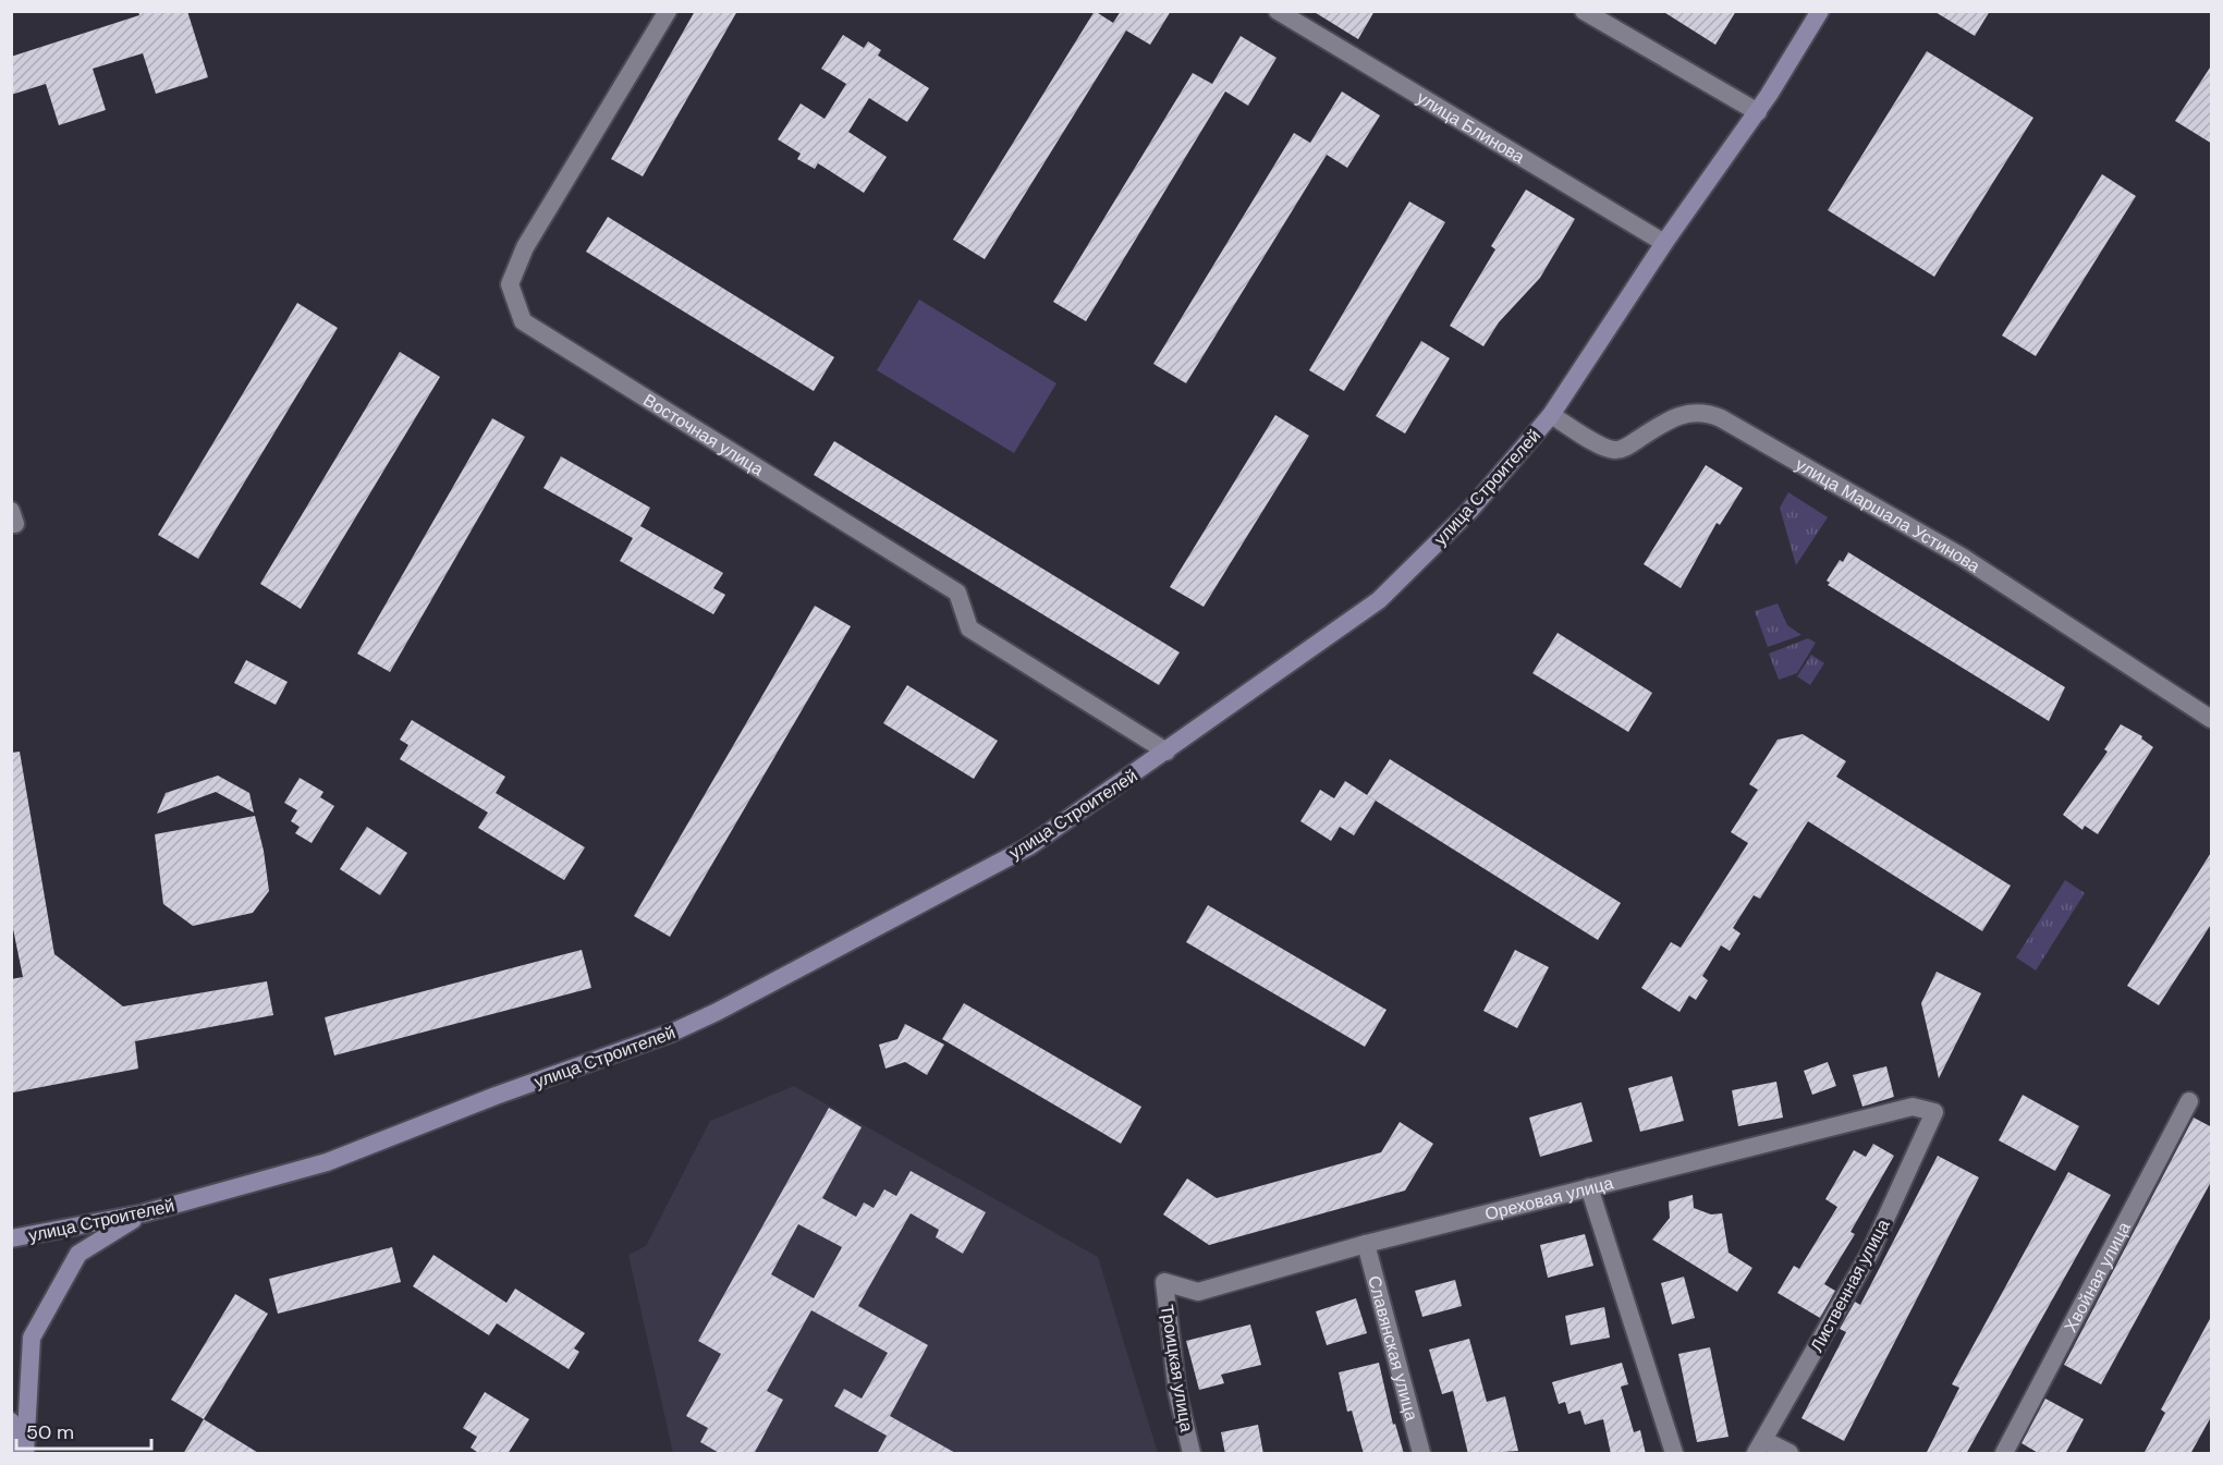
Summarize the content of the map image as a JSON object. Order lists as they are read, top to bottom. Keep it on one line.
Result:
{"streets":{"main road":["улица Строителей"],"street":["улица Блинова","Восточная улица","улица Маршала Устинова","Ореховая улица","Хвойная улица","Лиственная улица","Славянская улица","Троицкая улица"]},"crossings":[["улица Блинова","улица Строителей"],["Восточная улица","улица Строителей"],["улица Строителей","улица Маршала Устинова"],["Ореховая улица","Лиственная улица"],["Ореховая улица","Славянская улица"],["Ореховая улица","Троицкая улица"]],"scale_bar":"50 m"}
